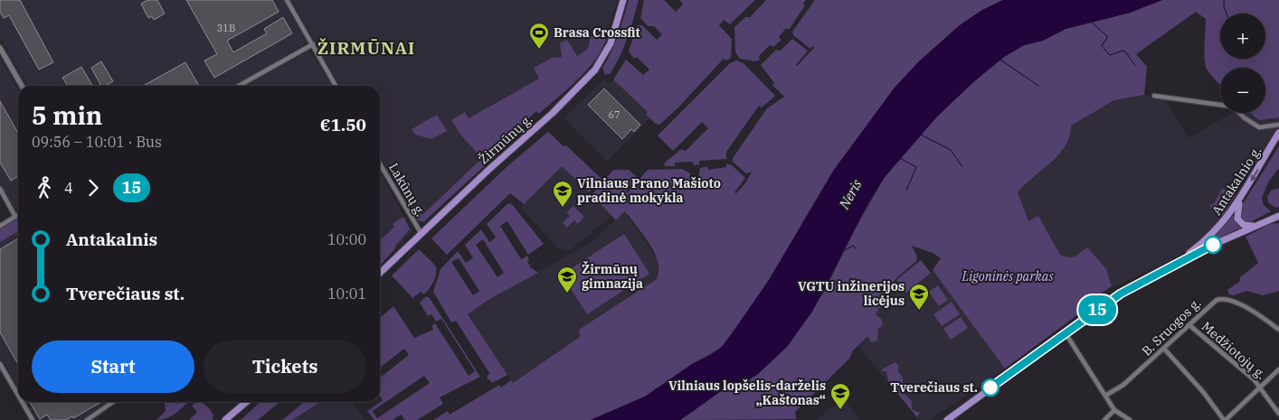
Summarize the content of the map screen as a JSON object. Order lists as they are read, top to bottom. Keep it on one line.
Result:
{"streets":{"main road":["Žirmūnų g.","Antakalnio g."],"street":["Lakūnų g.","B. Sruogos g.","Medžiotojų g."]},"crossings":[["Žirmūnų g.","Lakūnų g."],["B. Sruogos g.","Medžiotojų g."]],"districts":["ŽIRMŪNAI"],"water":["Neris"],"parks":["Ligoninės parkas"],"places":{"sports":["Brasa Crossfit"],"school or university":["Vilniaus Prano Mašioto pradinė mokykla","Žirmūnų gimnazija","VGTU inžinerijos licėjus","Vilniaus lopšelis-darželis „Kaštonas“"],"other":["Tverečiaus st."]},"lines":["bus line 15"],"house_numbers":["31B","67"],"page":{"on_map":"15","map_buttons":["+","−"],"heading":["5 min","09:56 – 10:01 · Bus","€1.50"],"legs":["4","15"],"list":[{"name":"Antakalnis","value":"10:00"},{"name":"Tverečiaus st.","value":"10:01"}],"buttons":["Start","Tickets"]}}
